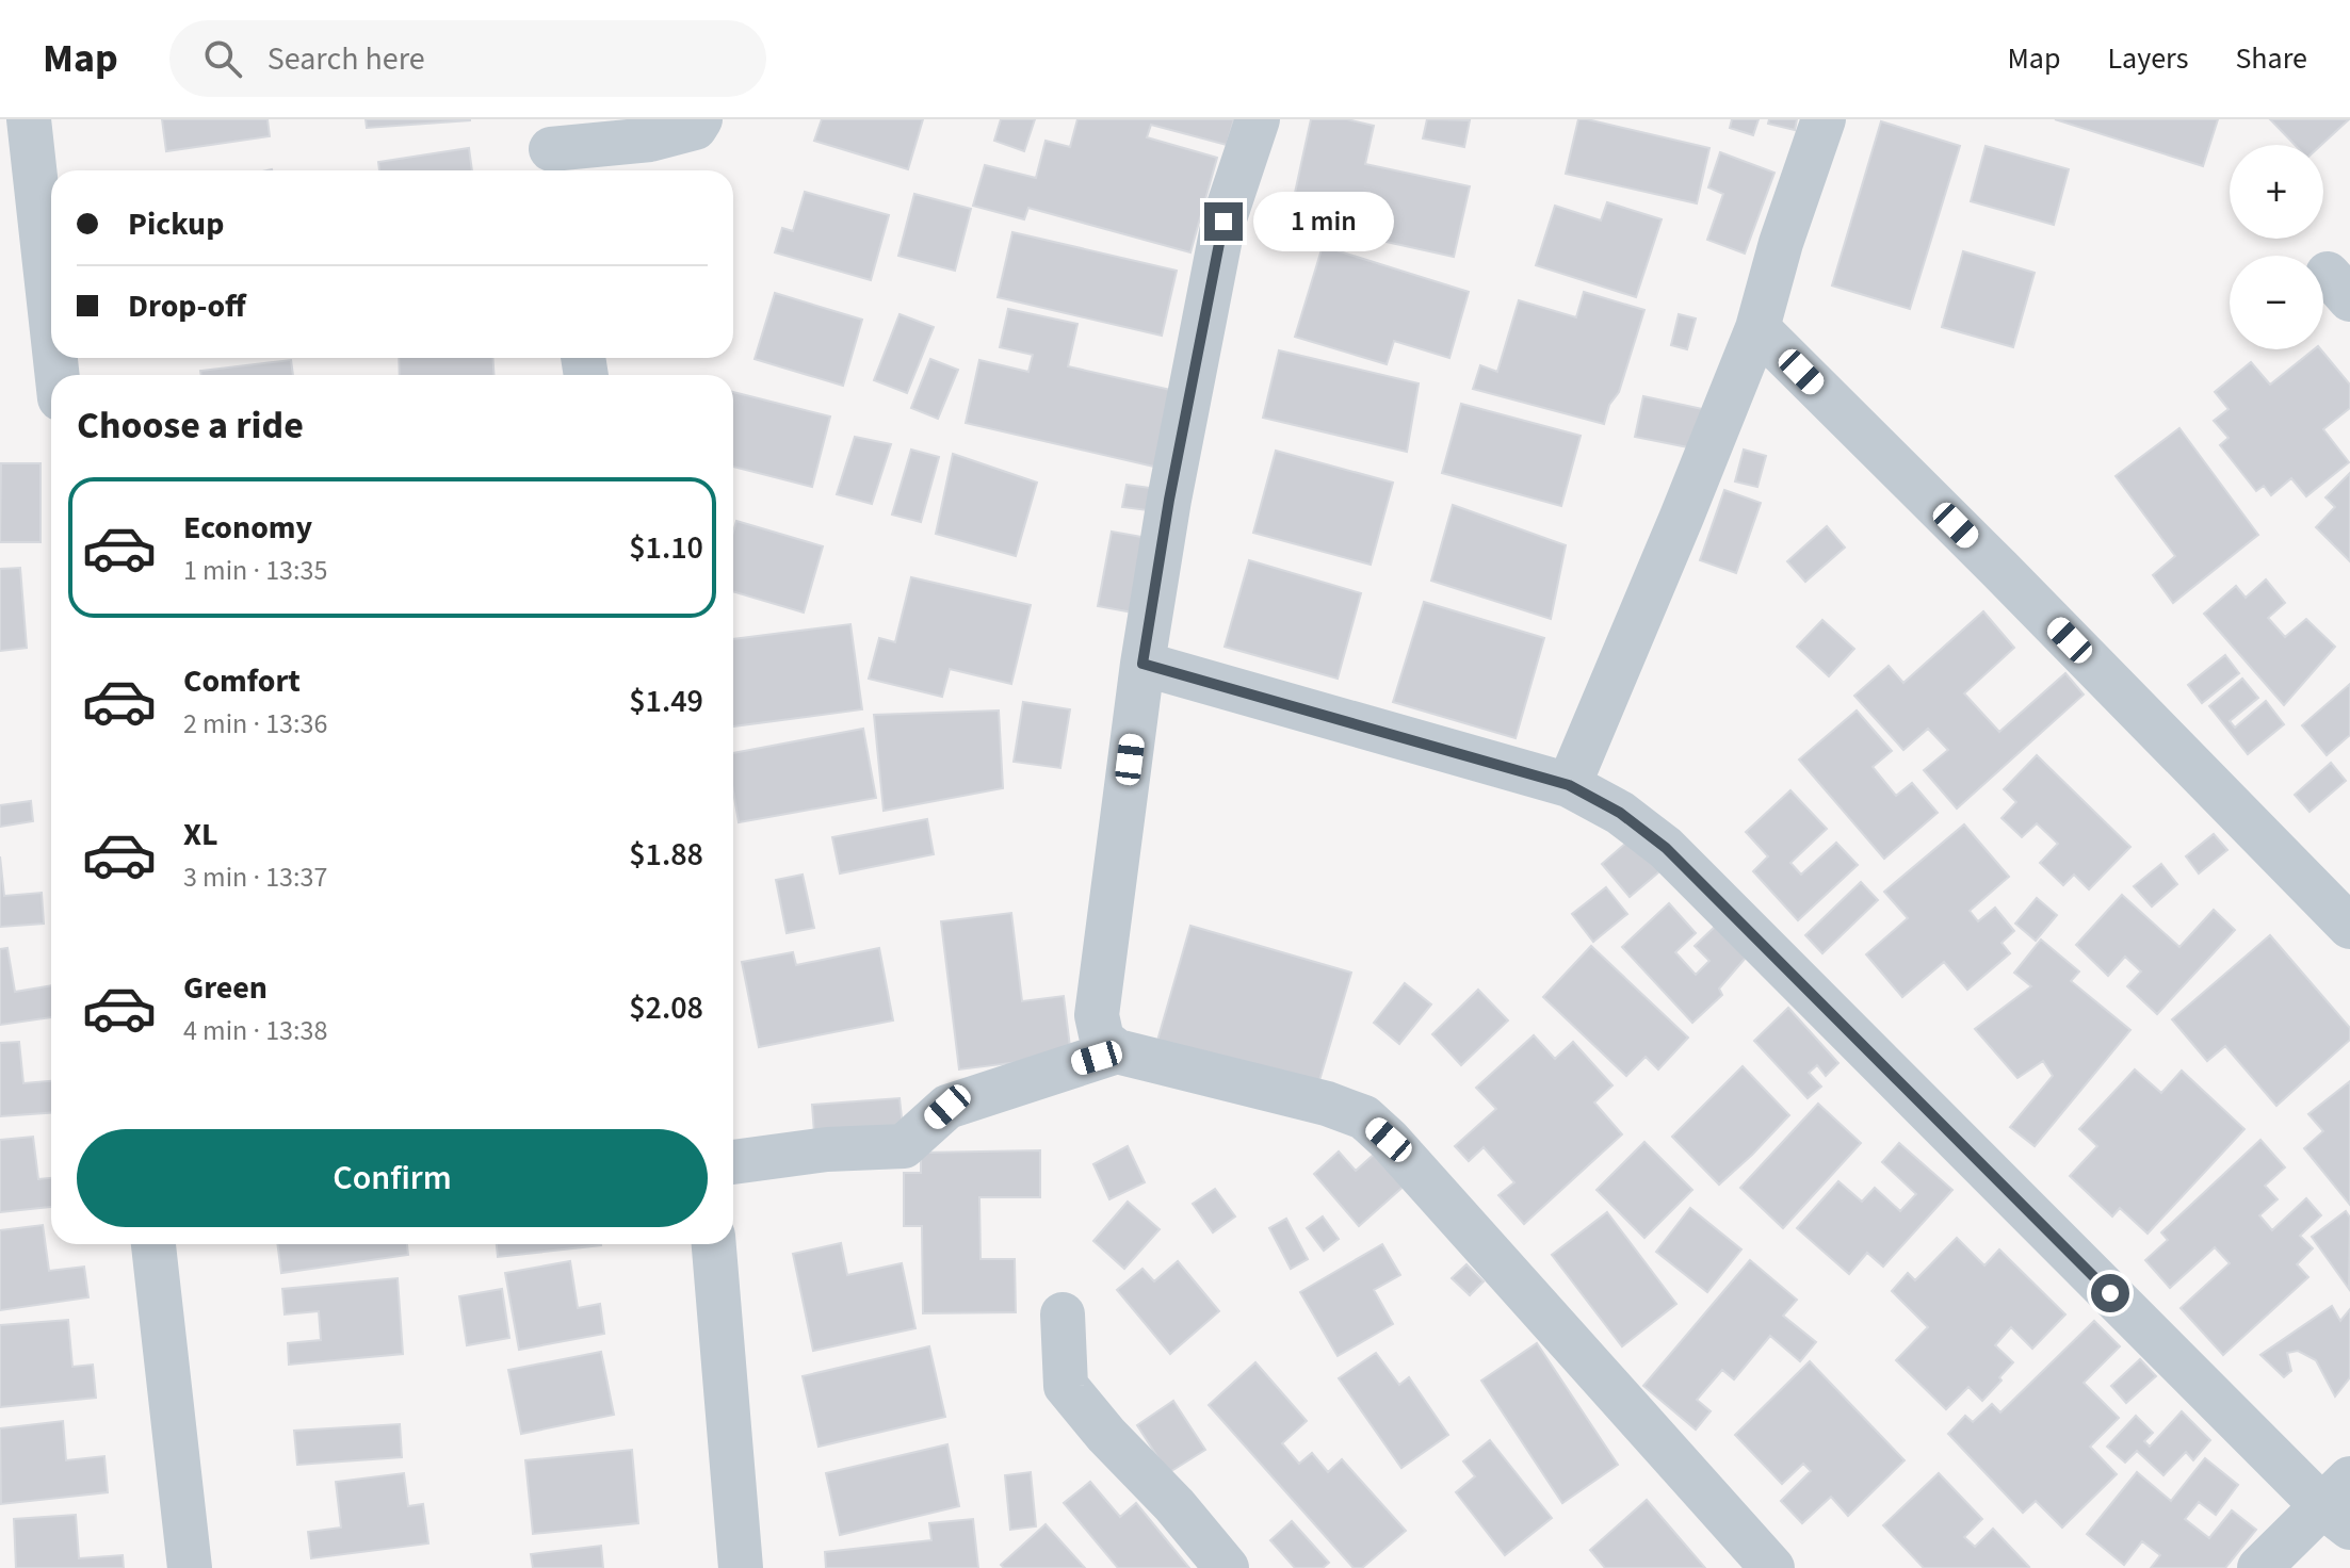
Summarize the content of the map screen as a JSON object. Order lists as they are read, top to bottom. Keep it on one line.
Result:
{"page":{"header":"Map","search":"Search here","nav":["Map","Layers","Share"],"map_buttons":["+","−"],"banner":["Pickup","Drop-off"],"bubble":"1 min","heading":"Choose a ride","list":[{"name":"Economy","note":"1 min · 13:35","value":"$1.10"},{"name":"Comfort","note":"2 min · 13:36","value":"$1.49"},{"name":"XL","note":"3 min · 13:37","value":"$1.88"},{"name":"Green","note":"4 min · 13:38","value":"$2.08"}],"buttons":"Confirm"}}
